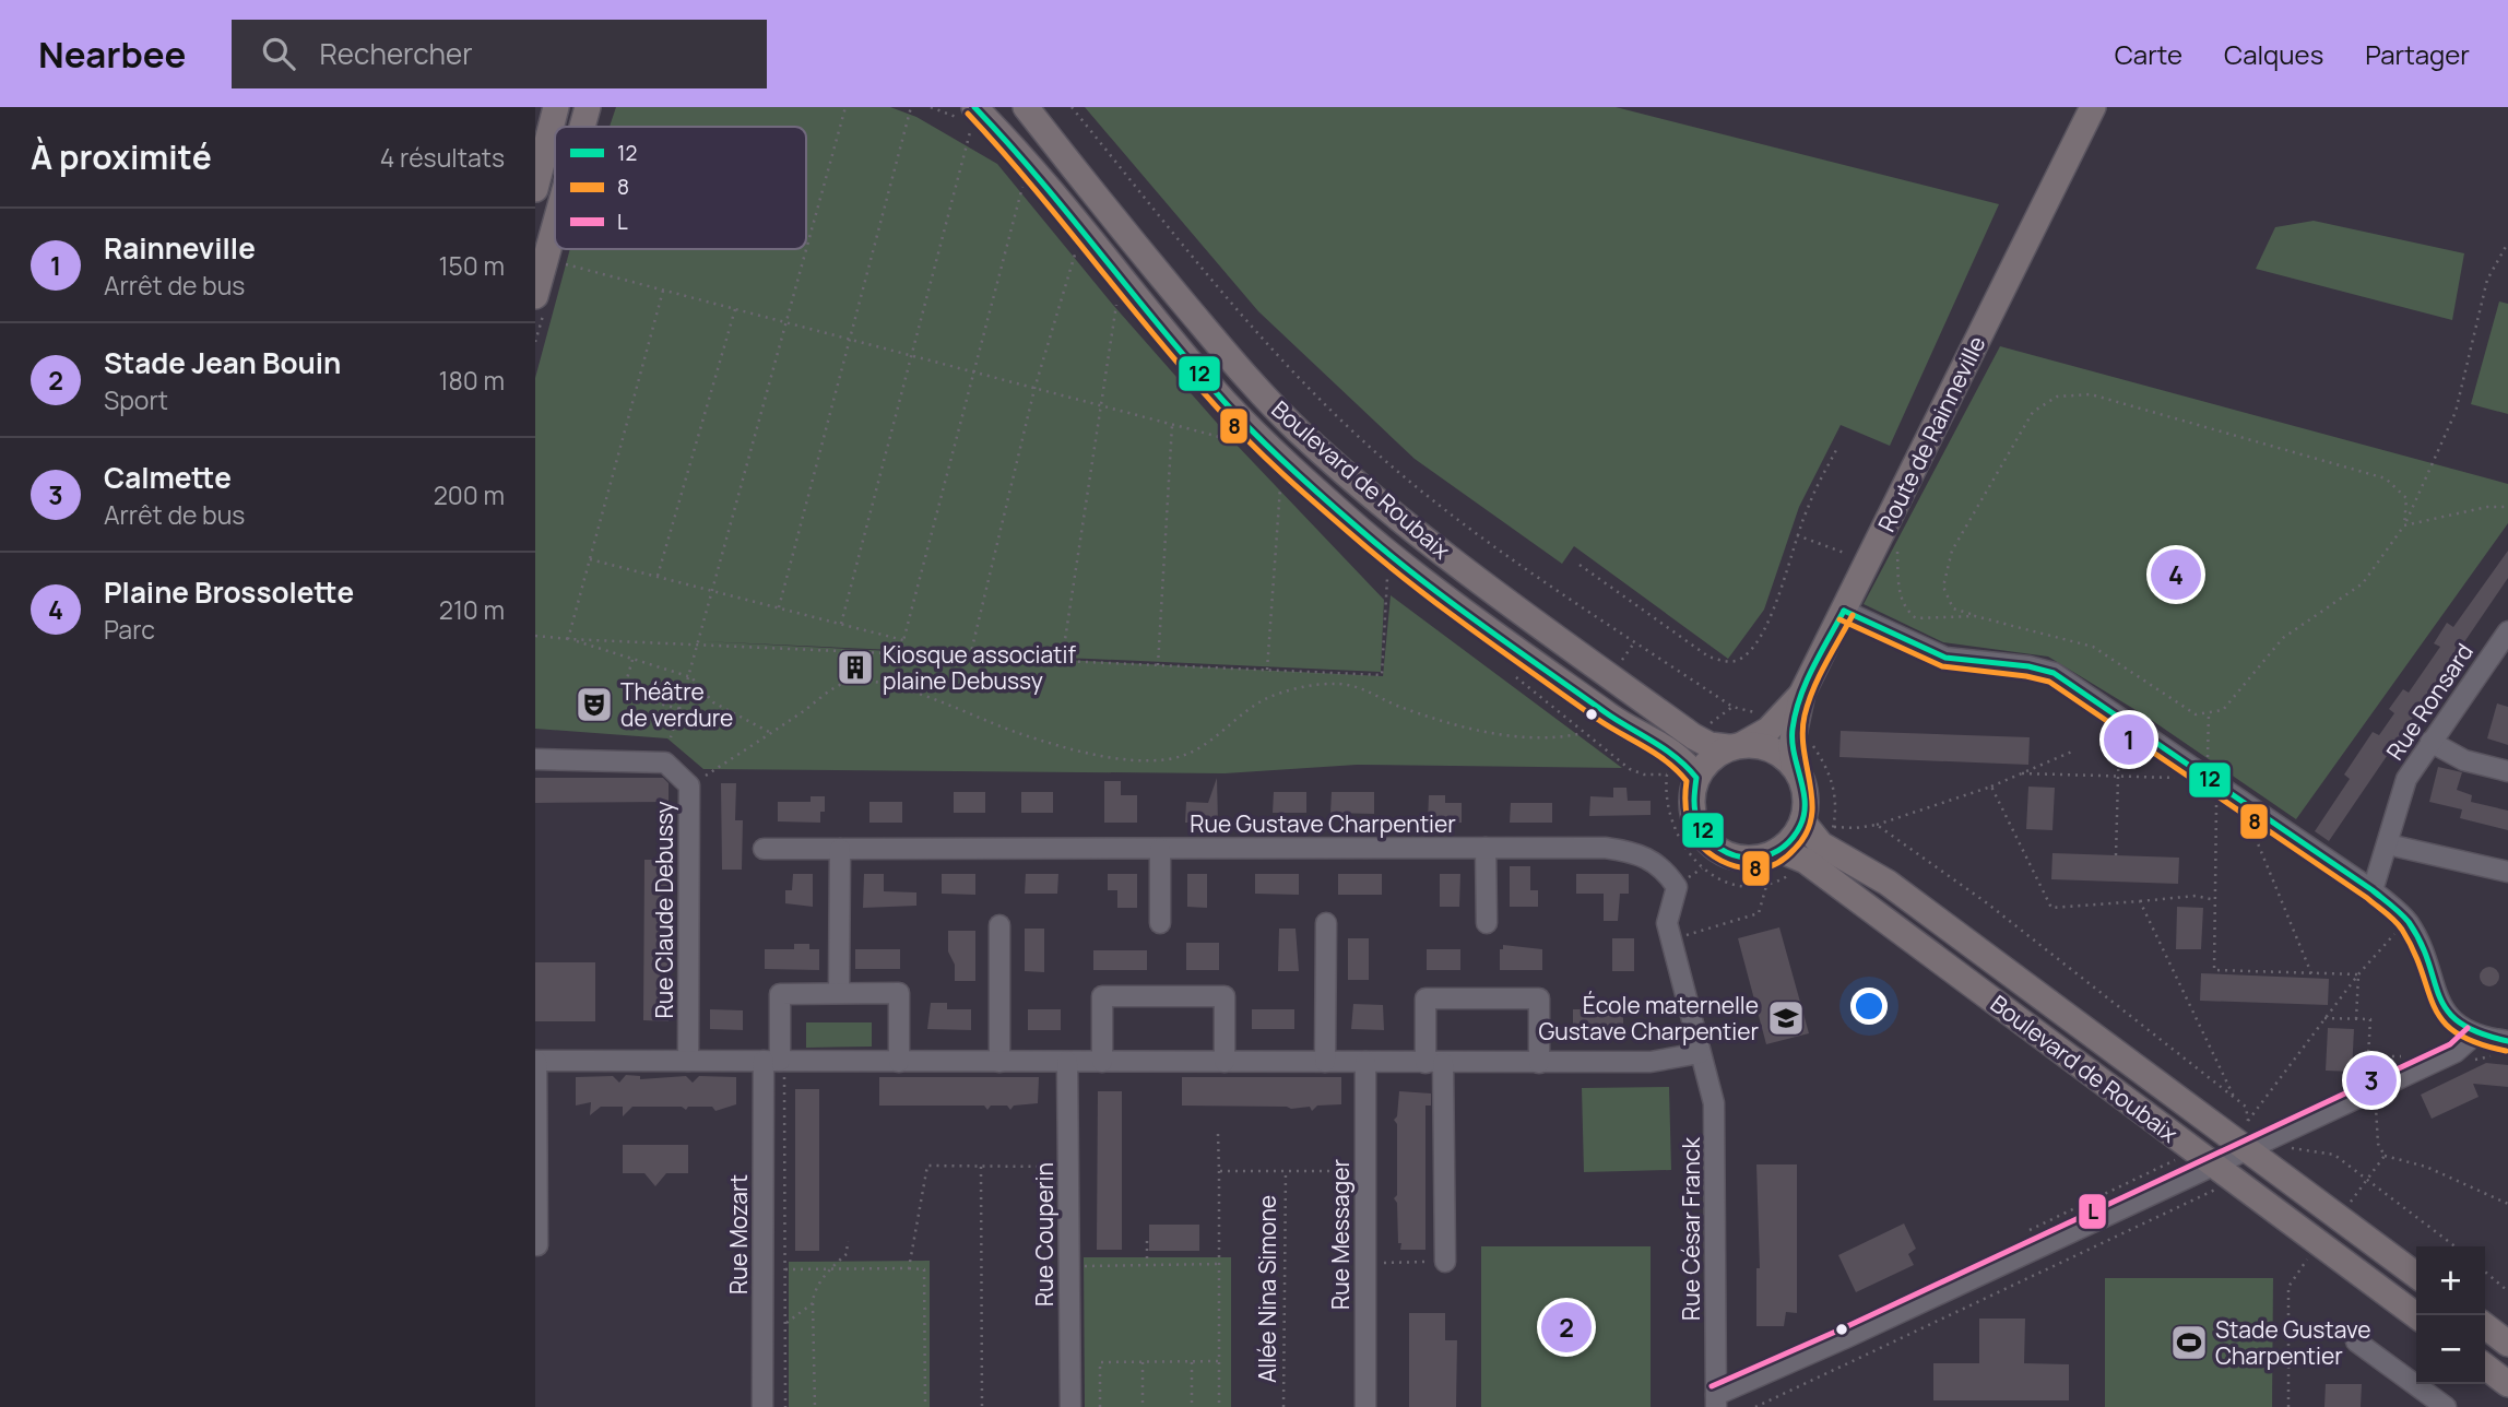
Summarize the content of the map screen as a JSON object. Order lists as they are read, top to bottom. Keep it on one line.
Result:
{"streets":{"main road":["Route de Rainneville","Boulevard de Roubaix"],"street":["Rue Ronsard","Rue Gustave Charpentier","Rue Claude Debussy","Rue César Franck","Rue Mozart","Rue Couperin","Rue Messager"],"path":["Allée Nina Simone"]},"crossings":[["Route de Rainneville","Boulevard de Roubaix"],["Rue Gustave Charpentier","Rue César Franck"]],"places":{"building":["Kiosque associatif plaine Debussy"],"theatre":["Théâtre de verdure"],"school or university":["École maternelle Gustave Charpentier"],"sports":["Stade Gustave Charpentier"]},"lines":["transit line 12","transit line 8","transit line L"],"legend":["12","8","L"],"page":{"header":"Nearbee","search":"Rechercher","nav":["Carte","Calques","Partager"],"heading":["À proximité","4 résultats"],"list":[{"mark":"1","name":"Rainneville","note":"Arrêt de bus","value":"150 m"},{"mark":"2","name":"Stade Jean Bouin","note":"Sport","value":"180 m"},{"mark":"3","name":"Calmette","note":"Arrêt de bus","value":"200 m"},{"mark":"4","name":"Plaine Brossolette","note":"Parc","value":"210 m"}],"pins":["4","1","3","2"],"map_buttons":["+","−"]}}
